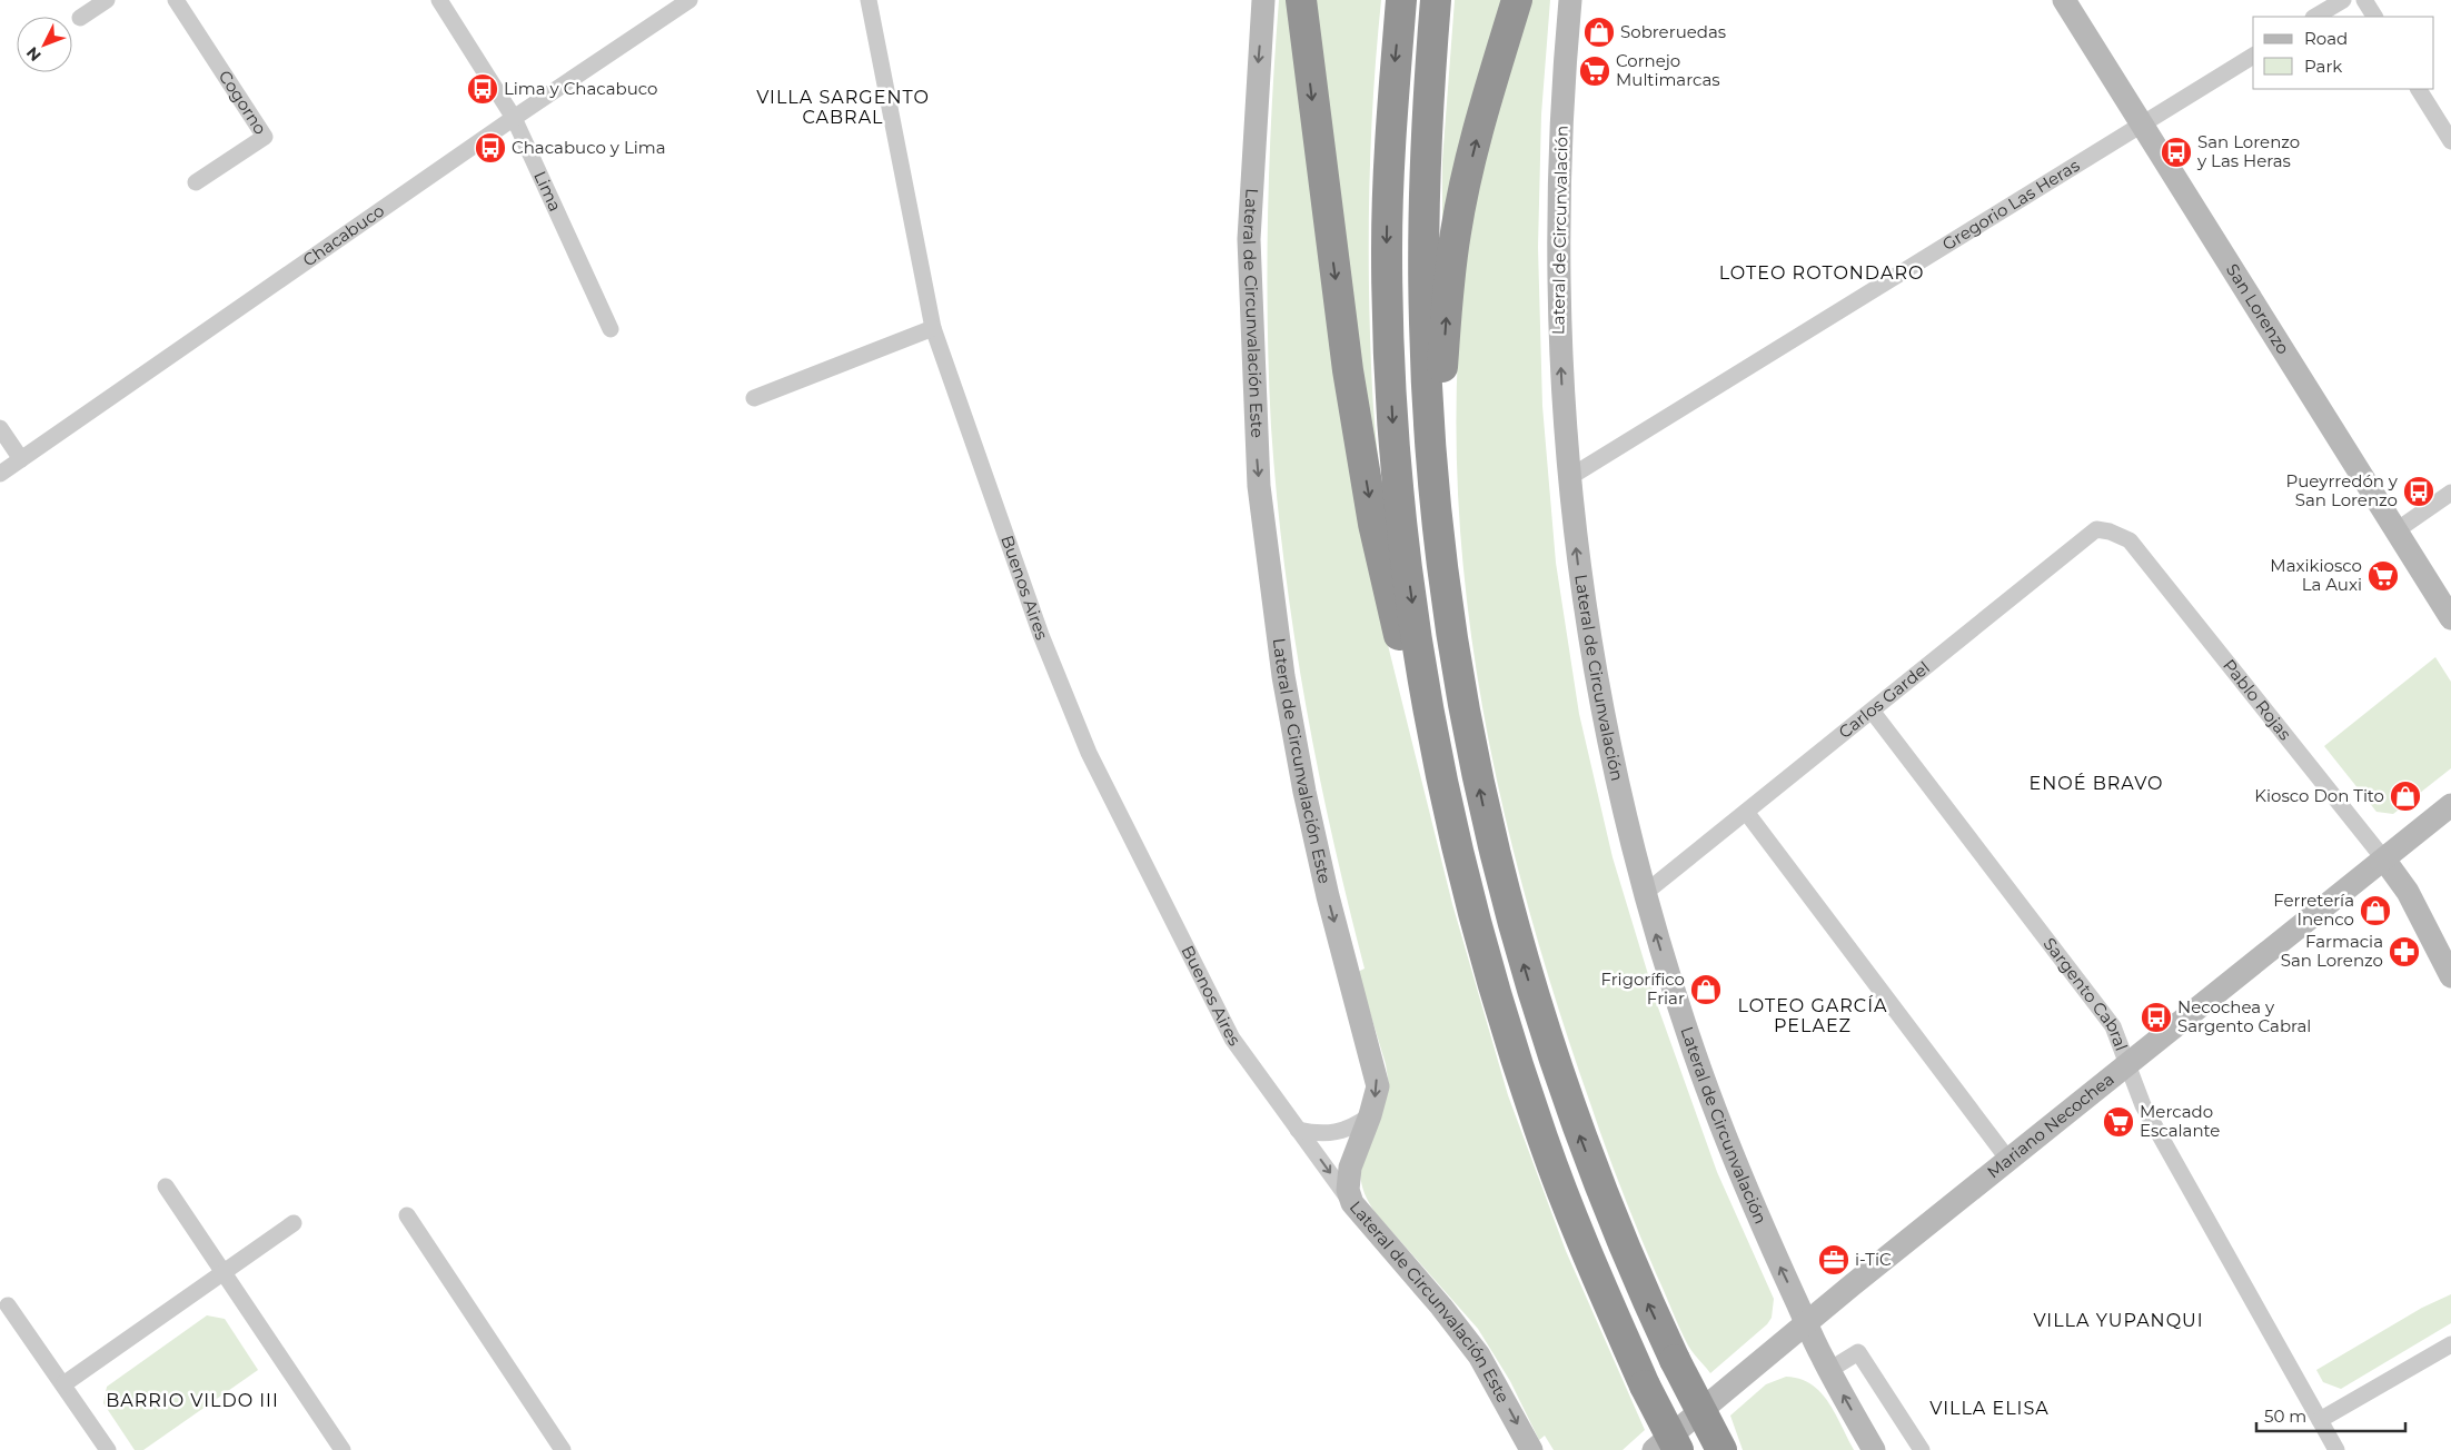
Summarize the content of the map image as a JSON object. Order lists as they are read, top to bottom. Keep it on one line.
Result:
{"streets":{"street":["Cogorno","Lima","Gregorio Las Heras","Lateral de Circunvalación","Chacabuco","San Lorenzo","Lateral de Circunvalación Este","Buenos Aires","Pablo Rojas","Carlos Gardel","Sargento Cabral","Mariano Necochea"]},"crossings":[["Lima","Chacabuco"],["Gregorio Las Heras","Lateral de Circunvalación"],["Gregorio Las Heras","San Lorenzo"],["Lateral de Circunvalación","Carlos Gardel"],["Lateral de Circunvalación","Mariano Necochea"],["Lateral de Circunvalación Este","Buenos Aires"],["Pablo Rojas","Carlos Gardel"],["Pablo Rojas","Mariano Necochea"],["Carlos Gardel","Sargento Cabral"],["Sargento Cabral","Mariano Necochea"]],"one_way":["Lateral de Circunvalación","Lateral de Circunvalación Este"],"districts":["VILLA SARGENTO CABRAL","LOTEO ROTONDARO","ENOÉ BRAVO","LOTEO GARCÍA PELAEZ","VILLA YUPANQUI","BARRIO VILDO III","VILLA ELISA"],"places":{"shop":["Sobreruedas","Kiosco Don Tito","Ferretería Inenco","Frigorífico Friar"],"supermarket":["Cornejo Multimarcas","Maxikiosco La Auxi","Mercado Escalante"],"bus stop":["Lima y Chacabuco","Chacabuco y Lima","San Lorenzo y Las Heras","Pueyrredón y San Lorenzo","Necochea y Sargento Cabral"],"pharmacy":["Farmacia San Lorenzo"],"office":["i-TiC"]},"legend":["Road","Park"],"scale_bar":"50 m","north":"bottom left"}
